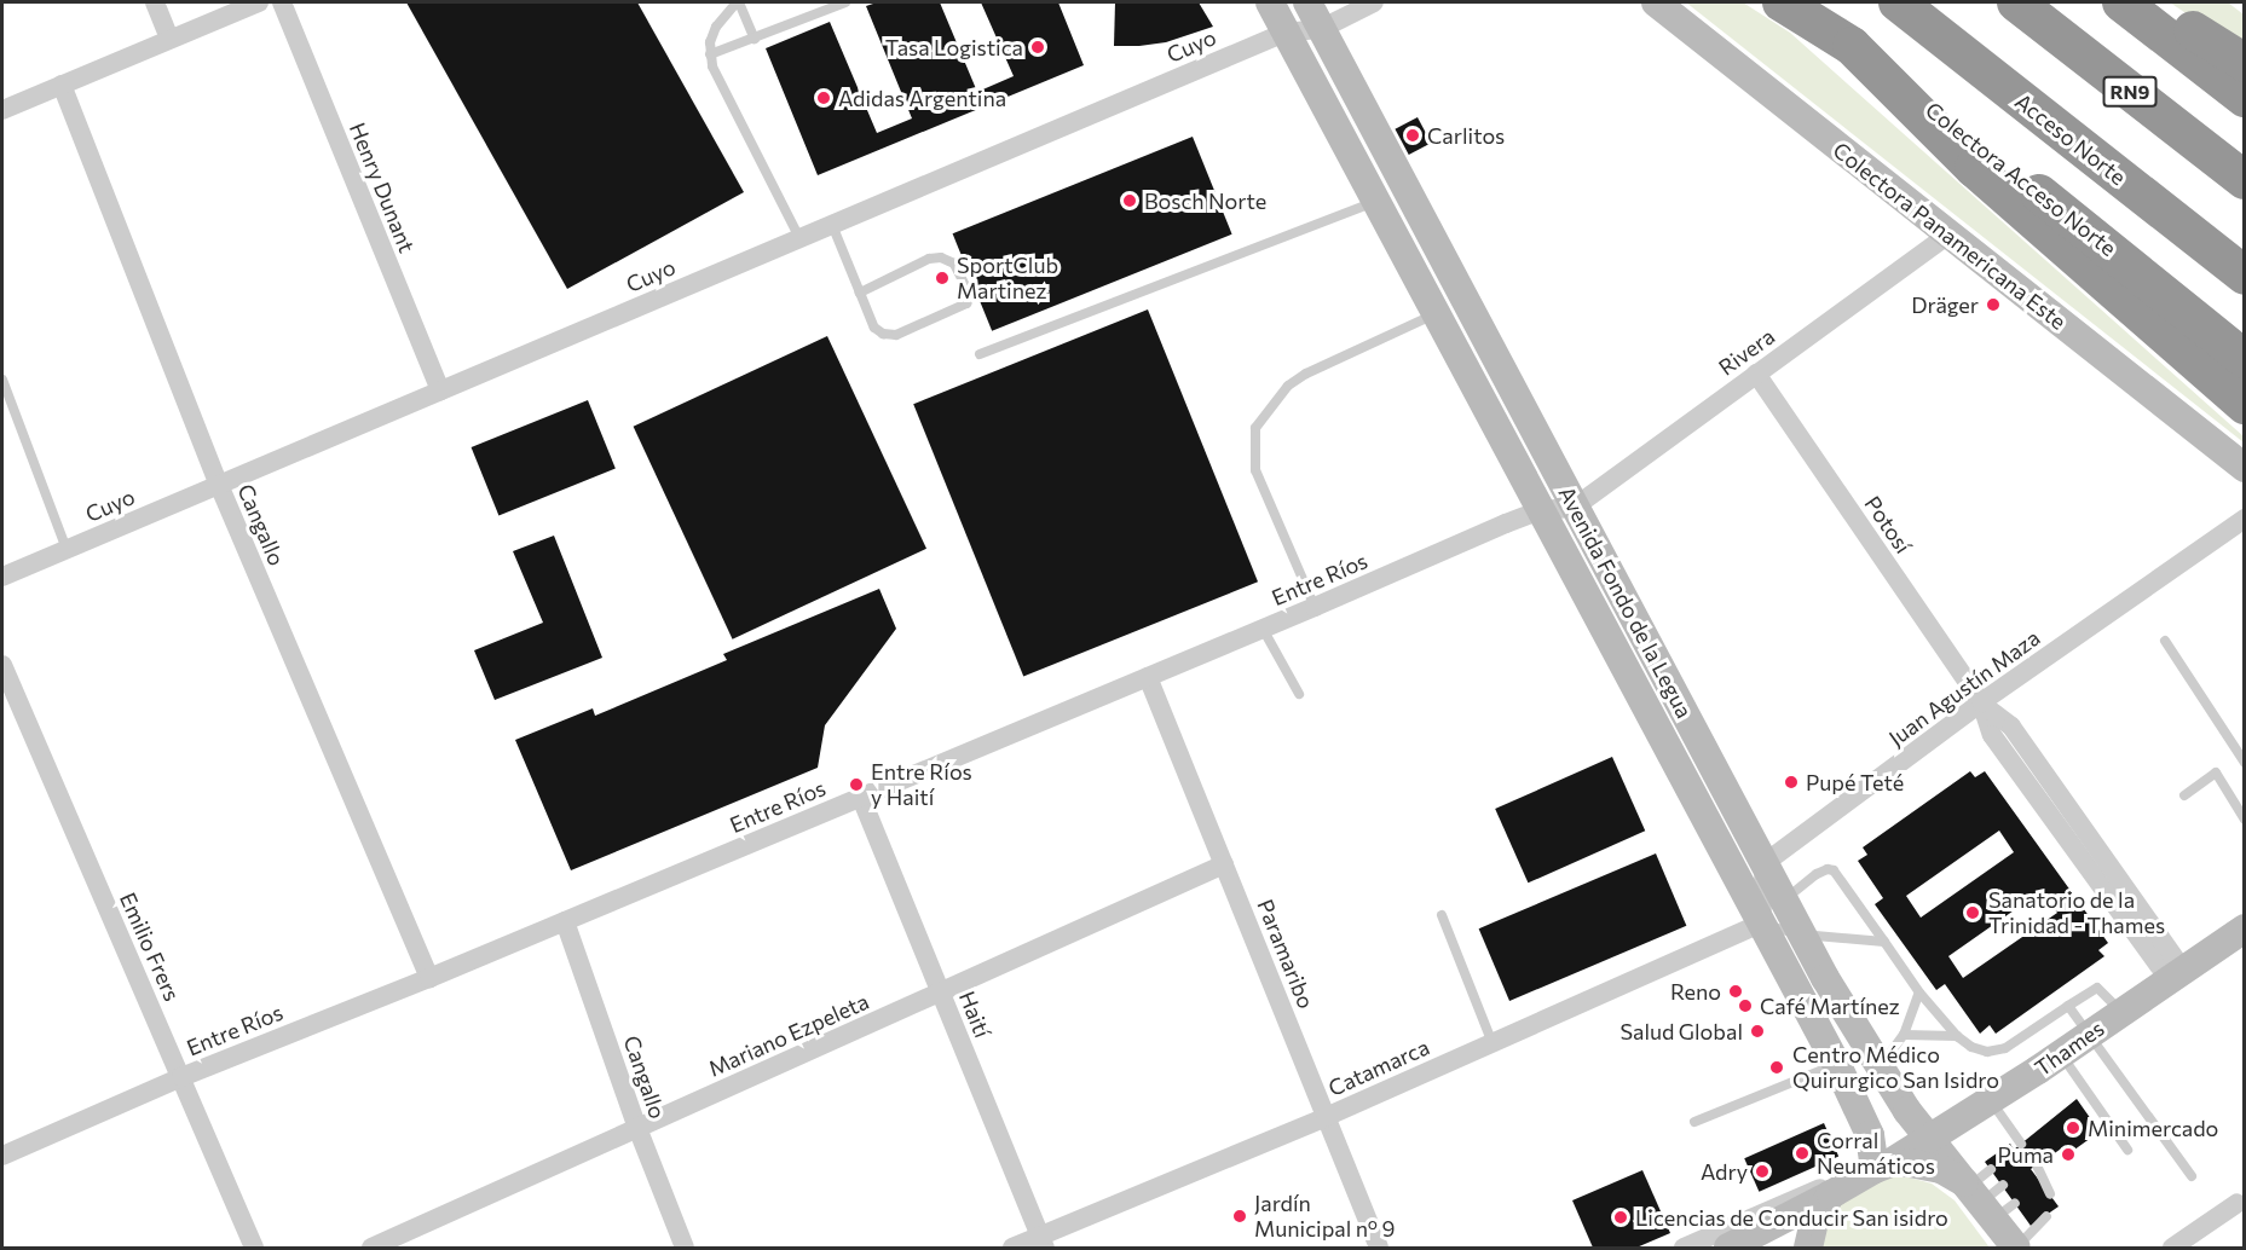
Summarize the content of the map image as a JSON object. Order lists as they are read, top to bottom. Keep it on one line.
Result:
{"streets":{"highway":["RN9","Acceso Norte","Colectora Acceso Norte"],"main road":["Colectora Panamericana Este","Avenida Fondo de la Legua","Thames"],"street":["Cuyo","Henry Dunant","Rivera","Cangallo","Potosí","Entre Ríos","Juan Agustín Maza","Emilio Frers","Paramaribo","Haití","Mariano Ezpeleta","Catamarca"]},"crossings":[["Cuyo","Henry Dunant"],["Cuyo","Cangallo"],["Cuyo","Avenida Fondo de la Legua"],["Colectora Panamericana Este","Rivera"],["Rivera","Potosí"],["Rivera","Entre Ríos"],["Rivera","Avenida Fondo de la Legua"],["Cangallo","Entre Ríos"],["Cangallo","Mariano Ezpeleta"],["Potosí","Juan Agustín Maza"],["Potosí","Thames"],["Entre Ríos","Avenida Fondo de la Legua"],["Entre Ríos","Emilio Frers"],["Entre Ríos","Paramaribo"],["Entre Ríos","Haití"],["Avenida Fondo de la Legua","Juan Agustín Maza"],["Avenida Fondo de la Legua","Thames"],["Avenida Fondo de la Legua","Catamarca"],["Paramaribo","Mariano Ezpeleta"],["Paramaribo","Catamarca"],["Haití","Mariano Ezpeleta"],["Haití","Catamarca"]],"places":["Tasa Logistica","Adidas Argentina","Carlitos","Bosch Norte","SportClub Martinez","Dräger","Pupé Teté","Entre Ríos y Haití","Sanatorio de la Trinidad - Thames","Reno","Café Martínez","Salud Global","Centro Médico Quirurgico San Isidro","Minimercado","Corral Neumáticos","Puma","Adry","Jardín Municipal nº 9","Licencias de Conducir San isidro"]}
